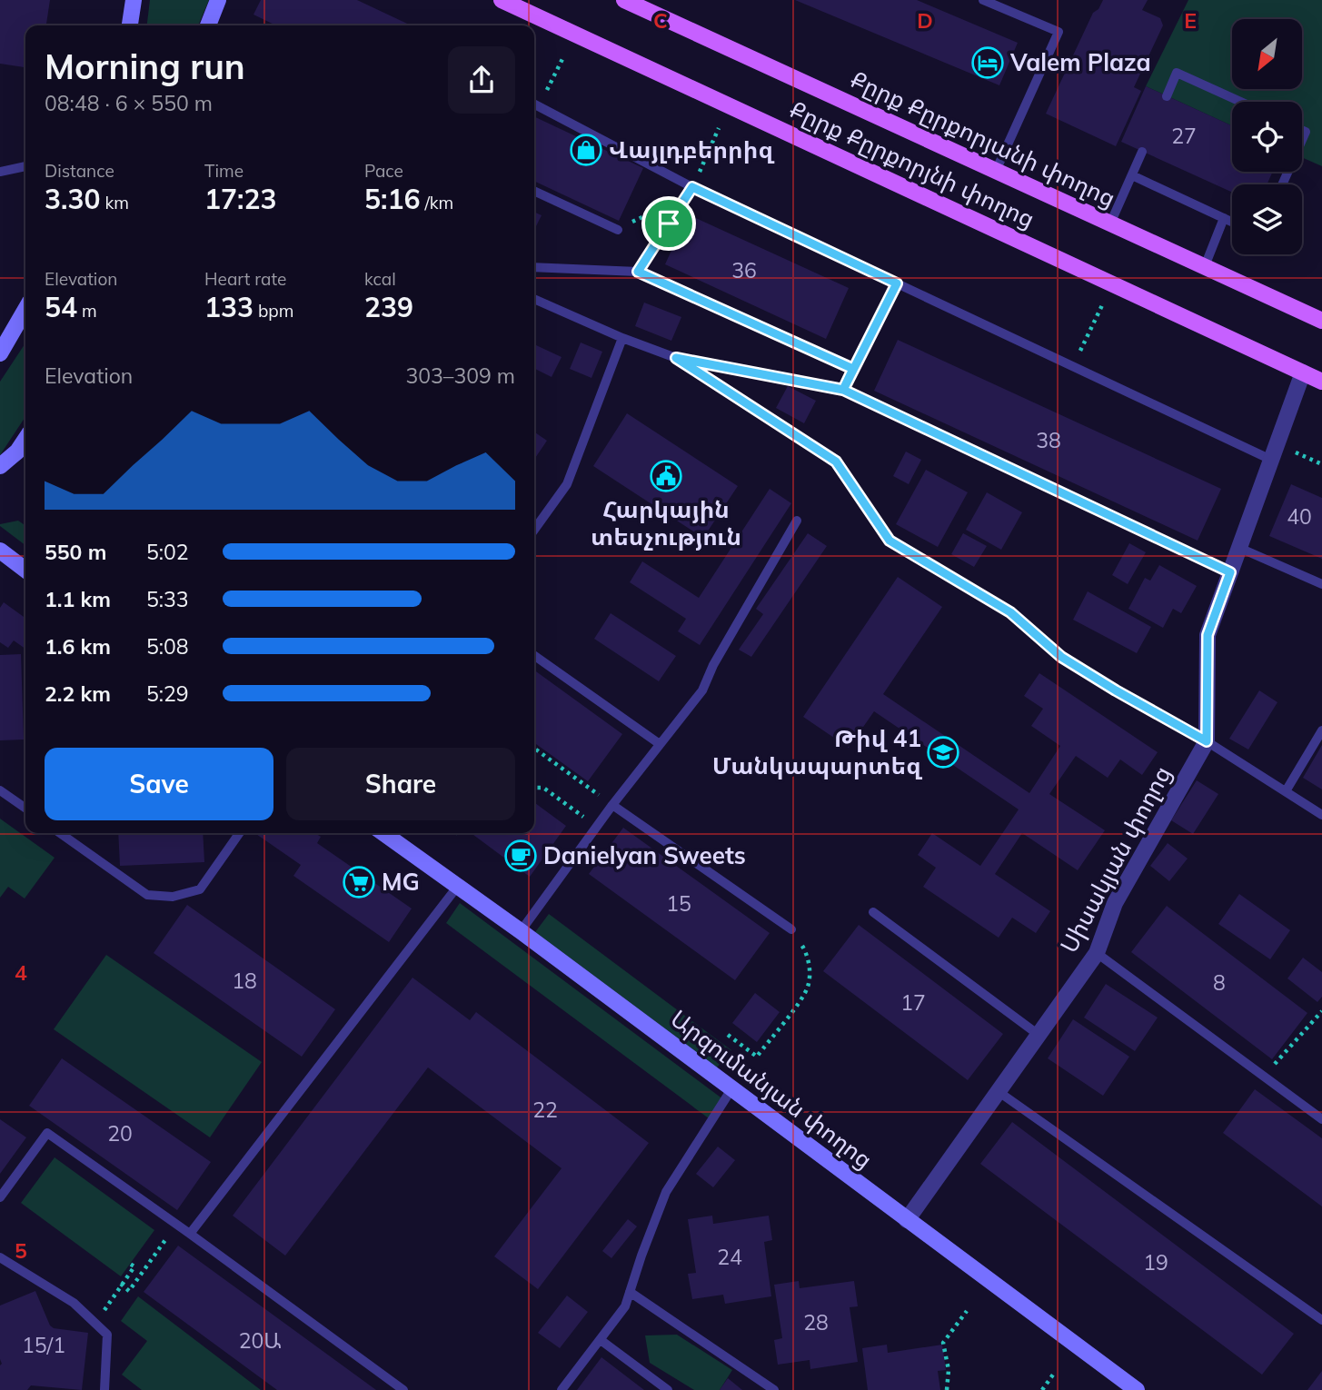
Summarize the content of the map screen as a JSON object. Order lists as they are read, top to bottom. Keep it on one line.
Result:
{"streets":{"main road":["Քըրք Քըրքորյանի փողոց","Քըրք Քըրքորյնի փողոց","Արզումանյան փողոց"],"street":["Սիսակյան փողոց"]},"crossings":[["Քըրք Քըրքորյնի փողոց","Սիսակյան փողոց"],["Սիսակյան փողոց","Արզումանյան փողոց"]],"places":{"hotel":["Valem Plaza"],"shop":["Վայլդբերրիզ"],"public building":["Հարկային տեսչություն"],"school or university":["Թիվ 41 Մանկապարտեզ"],"cafe":["Danielyan Sweets"],"supermarket":["MG"]},"house_numbers":["27","36","38","40","15","18","8","17","22","20","24","19","28","20Ա","15/1"],"north":"bottom left","page":{"heading":["Morning run","08:48 · 6 × 550 m"],"stats":[["Distance","3.30 km"],["Time","17:23"],["Pace","5:16 /km"],["Elevation","54 m"],["Heart rate","133 bpm"],["kcal","239"]],"chart":["Elevation","303–309 m"],"list":[{"name":"550 m","note":"5:02"},{"name":"1.1 km","note":"5:33"},{"name":"1.6 km","note":"5:08"},{"name":"2.2 km","note":"5:29"}],"buttons":["Save","Share"]},"grid":{"columns":["C","D","E"],"rows":["4","5"]}}
